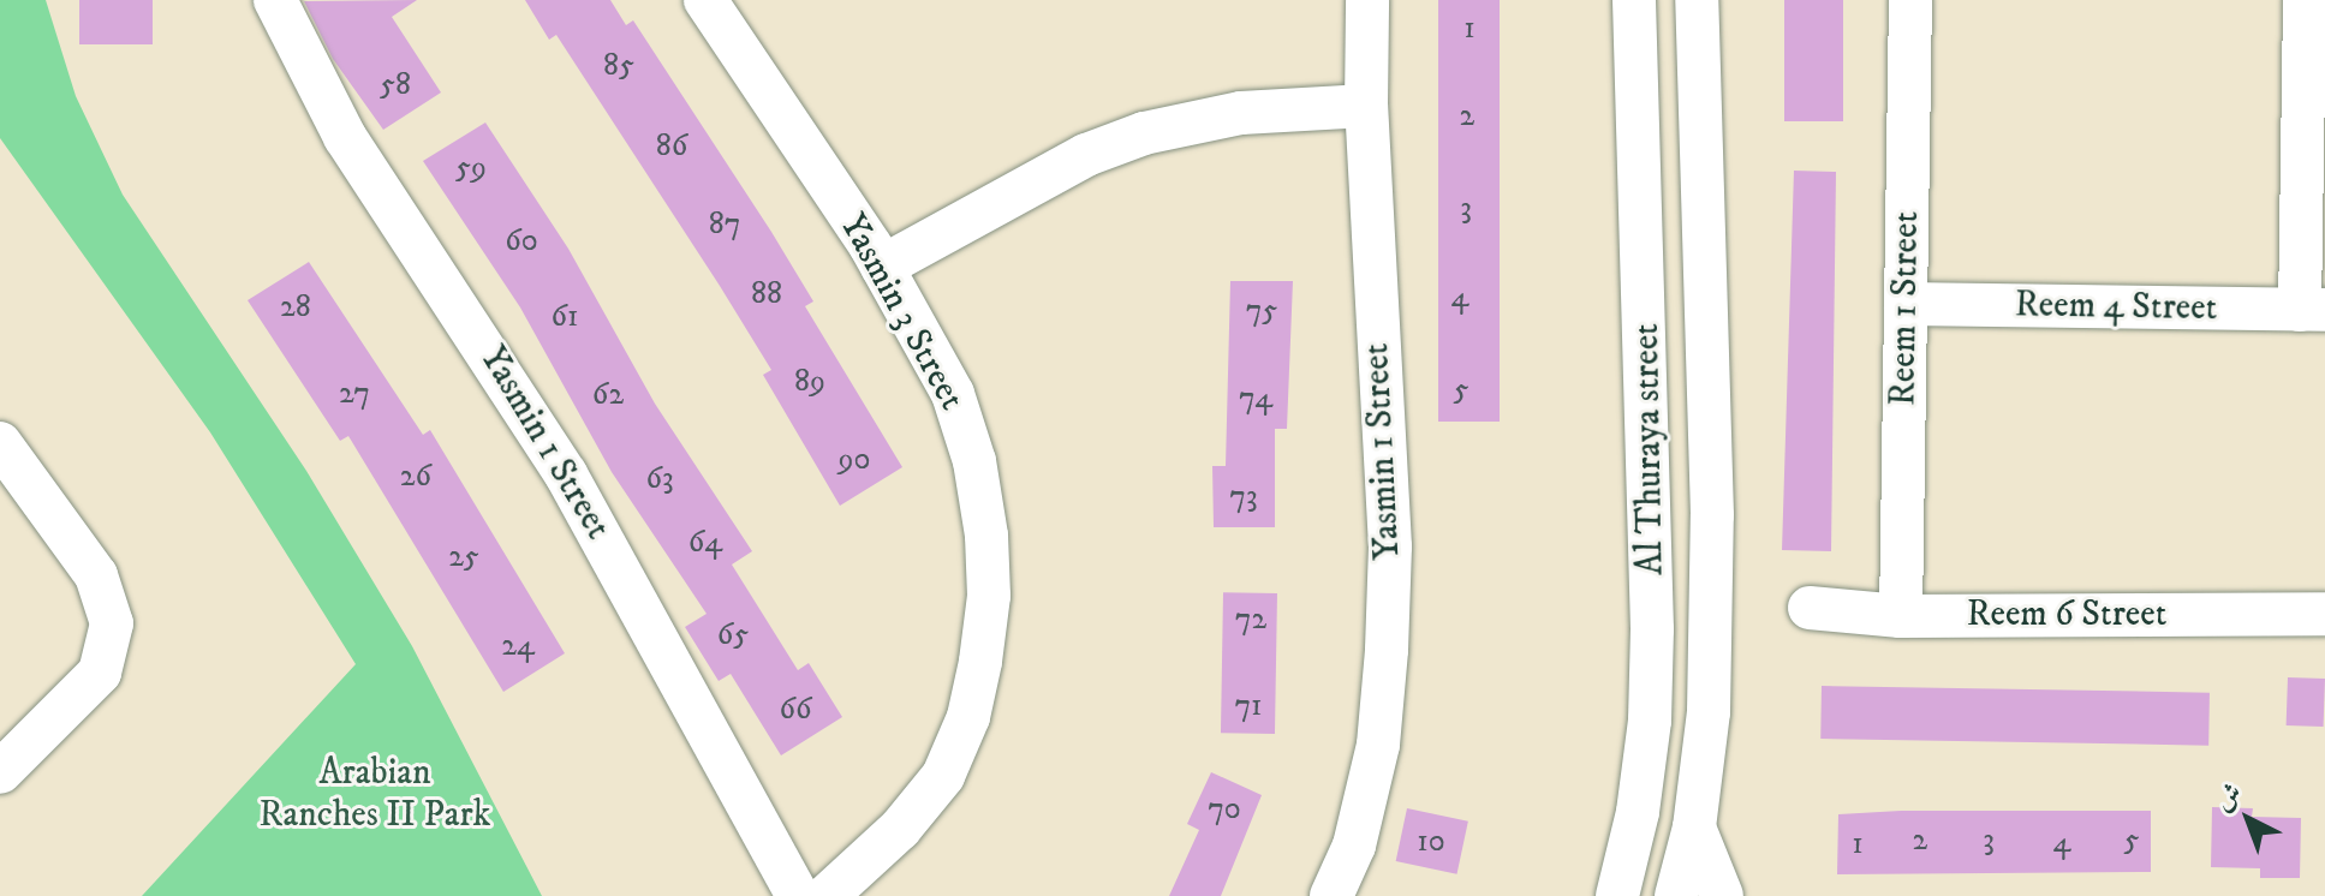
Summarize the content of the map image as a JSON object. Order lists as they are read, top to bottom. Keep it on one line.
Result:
{"streets":{"street":["Reem 4 Street","Reem 1 Street","Yasmin 3 Street","Yasmin 1 Street","Al Thuraya street","Reem 6 Street"]},"crossings":[["Reem 4 Street","Reem 1 Street"],["Reem 1 Street","Reem 6 Street"]],"parks":["Arabian Ranches II Park"],"house_numbers":["1","85","58","2","86","59","3","87","60","88","4","28","75","61","89","5","27","62","74","90","26","63","73","64","25","72","65","24","71","66","70","2","3","5","10","4","1"],"north":"top left"}
